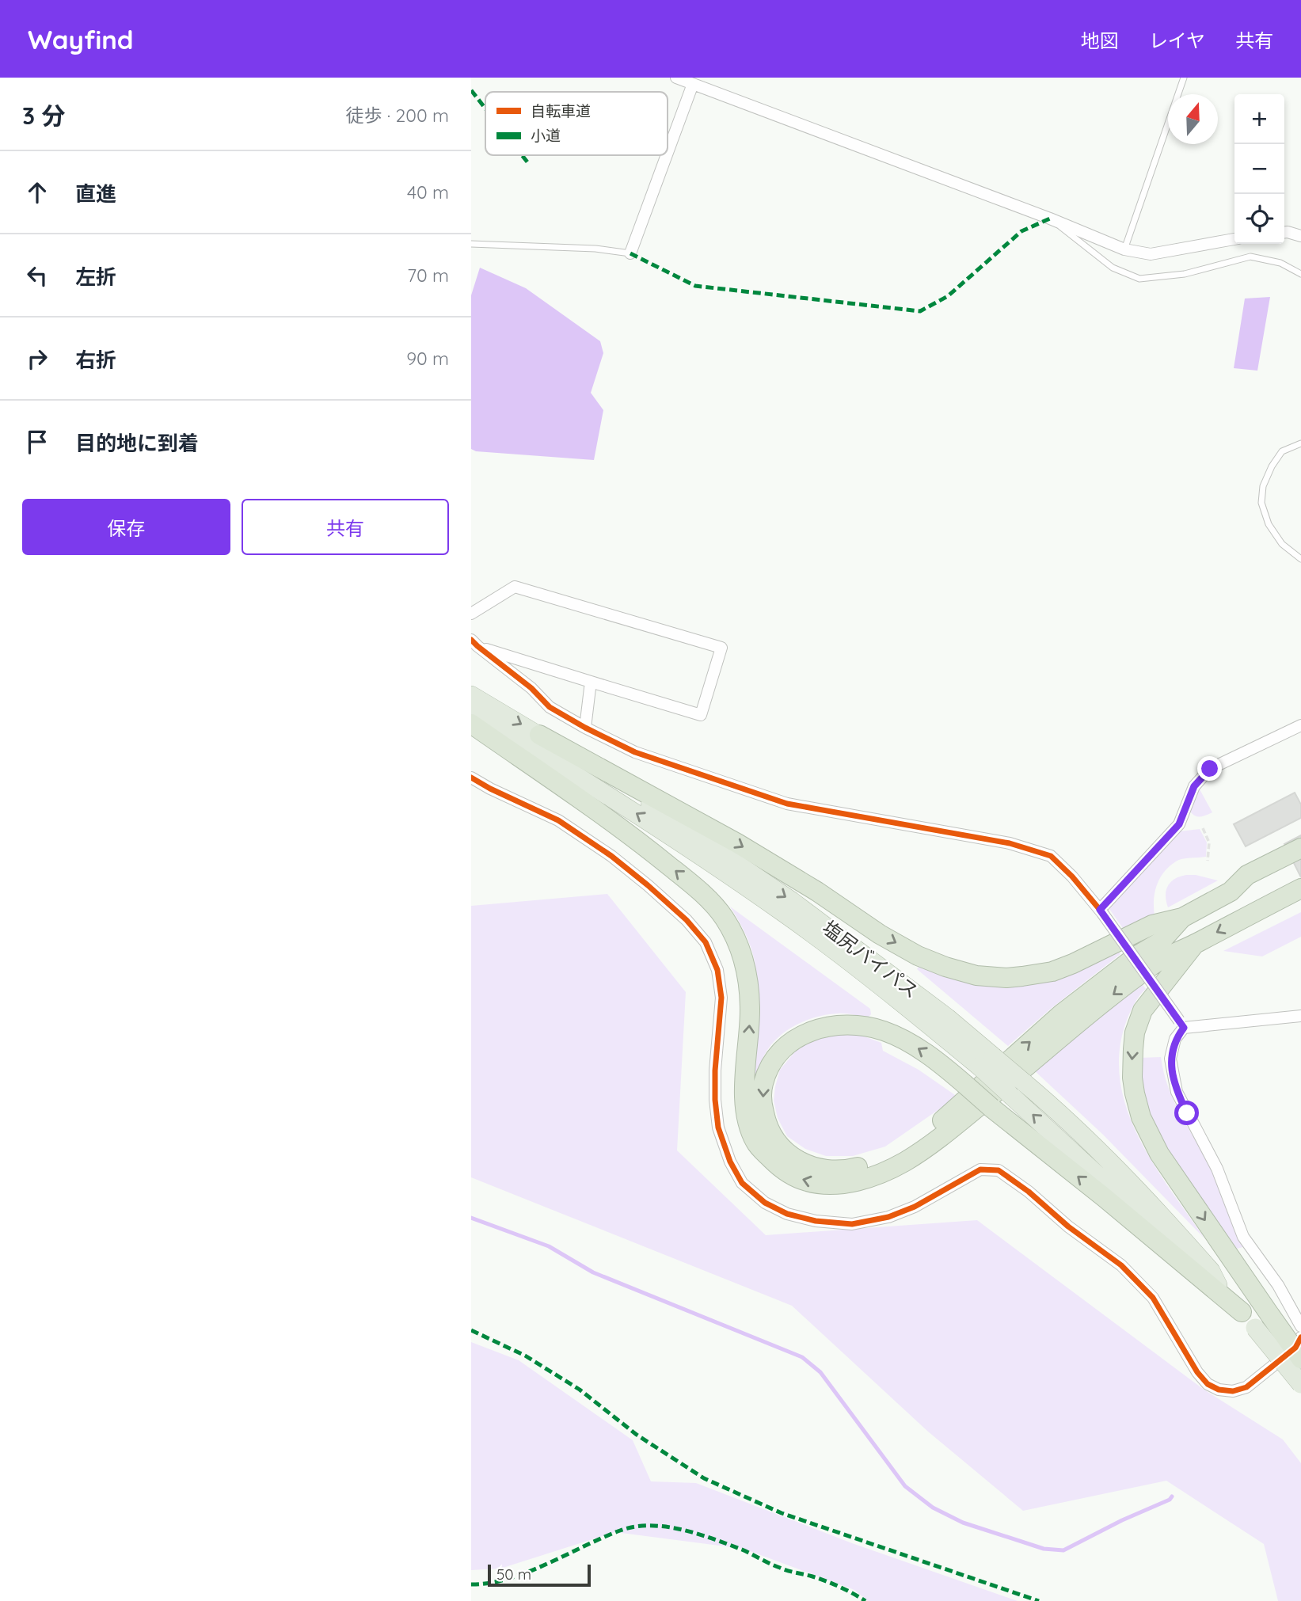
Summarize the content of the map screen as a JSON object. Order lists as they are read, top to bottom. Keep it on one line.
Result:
{"streets":{"highway":["塩尻バイパス"]},"legend":["自転車道","小道"],"scale_bar":"50 m","north":"top","page":{"header":"Wayfind","nav":["地図","レイヤ","共有"],"heading":["3 分","徒歩 · 200 m"],"map_buttons":["+","−"],"list":[["直進","40 m"],["左折","70 m"],["右折","90 m"],"目的地に到着"],"buttons":["保存","共有"],"scale":"50 m"}}
